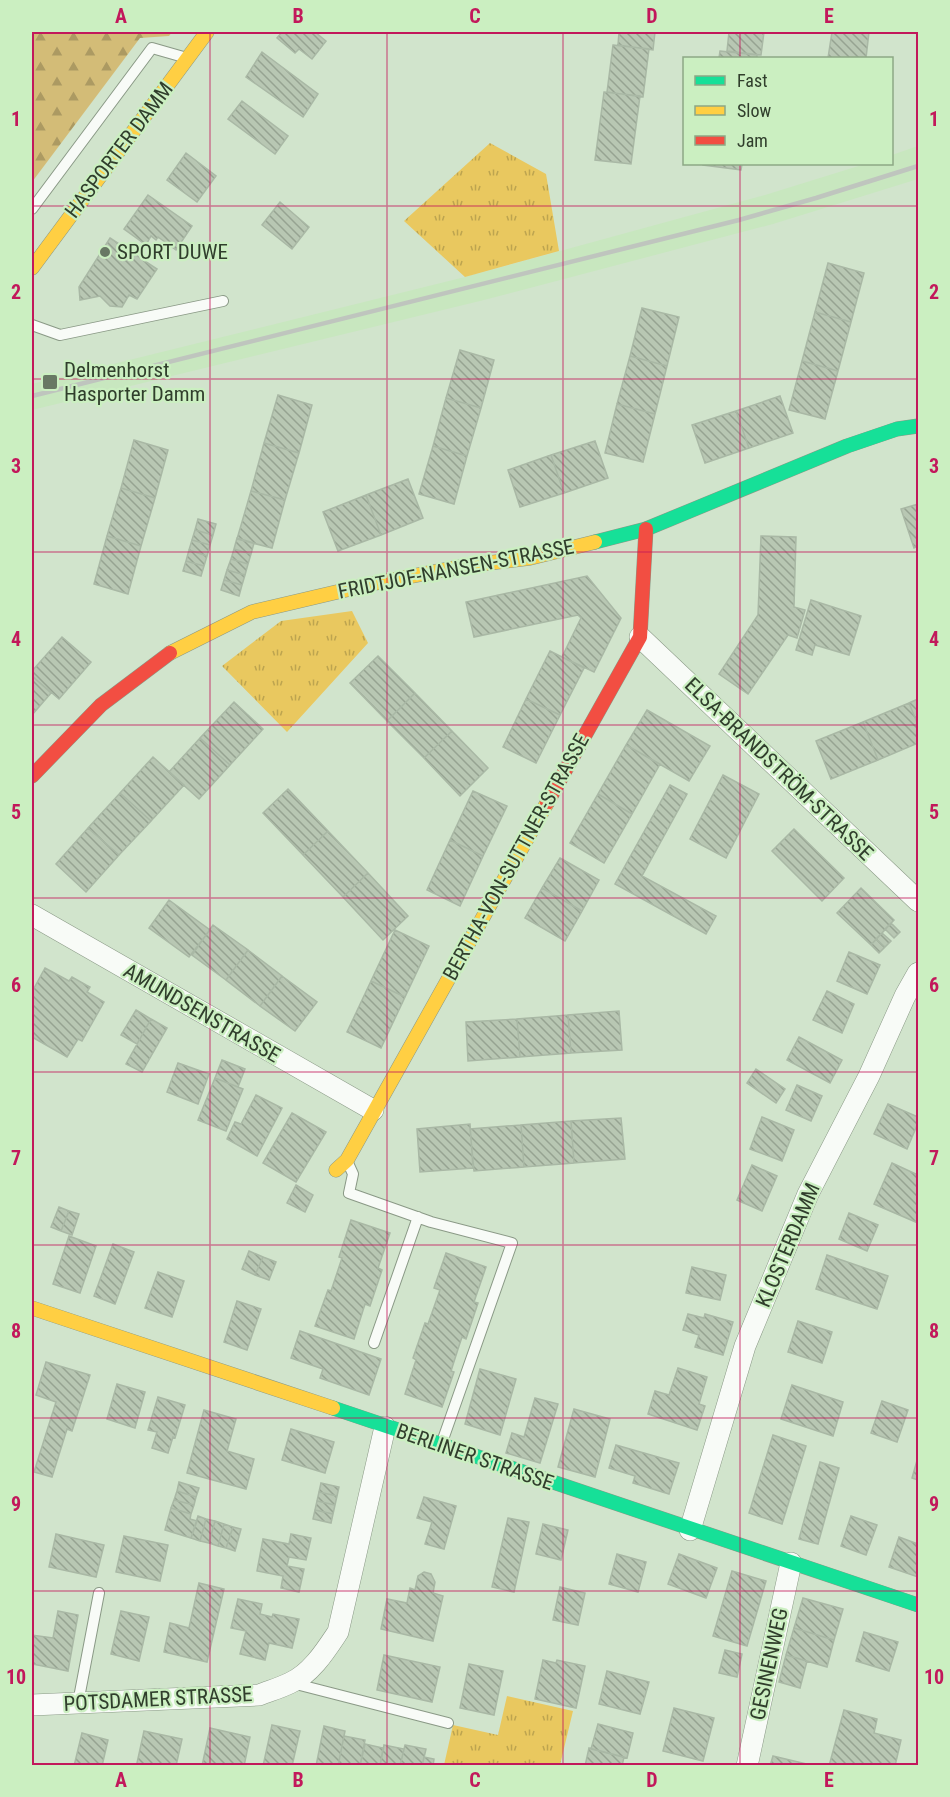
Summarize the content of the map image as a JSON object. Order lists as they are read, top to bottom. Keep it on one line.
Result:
{"streets":{"street":["HASPORTER DAMM","FRIDTJOF-NANSEN-STRASSE","ELSA-BRANDSTRÖM-STRASSE","BERTHA-VON-SUTTNER-STRASSE","AMUNDSENSTRASSE","KLOSTERDAMM","BERLINER STRASSE","GESINENWEG","POTSDAMER STRASSE"]},"crossings":[["FRIDTJOF-NANSEN-STRASSE","BERTHA-VON-SUTTNER-STRASSE"],["ELSA-BRANDSTRÖM-STRASSE","BERTHA-VON-SUTTNER-STRASSE"],["BERTHA-VON-SUTTNER-STRASSE","AMUNDSENSTRASSE"],["KLOSTERDAMM","BERLINER STRASSE"],["BERLINER STRASSE","GESINENWEG"],["BERLINER STRASSE","POTSDAMER STRASSE"]],"places":{"other":["SPORT DUWE"],"transit":["Delmenhorst Hasporter Damm"]},"legend":["Fast","Slow","Jam"],"grid":{"columns":["A","B","C","D","E"],"rows":["1","2","3","4","5","6","7","8","9","10"]}}
